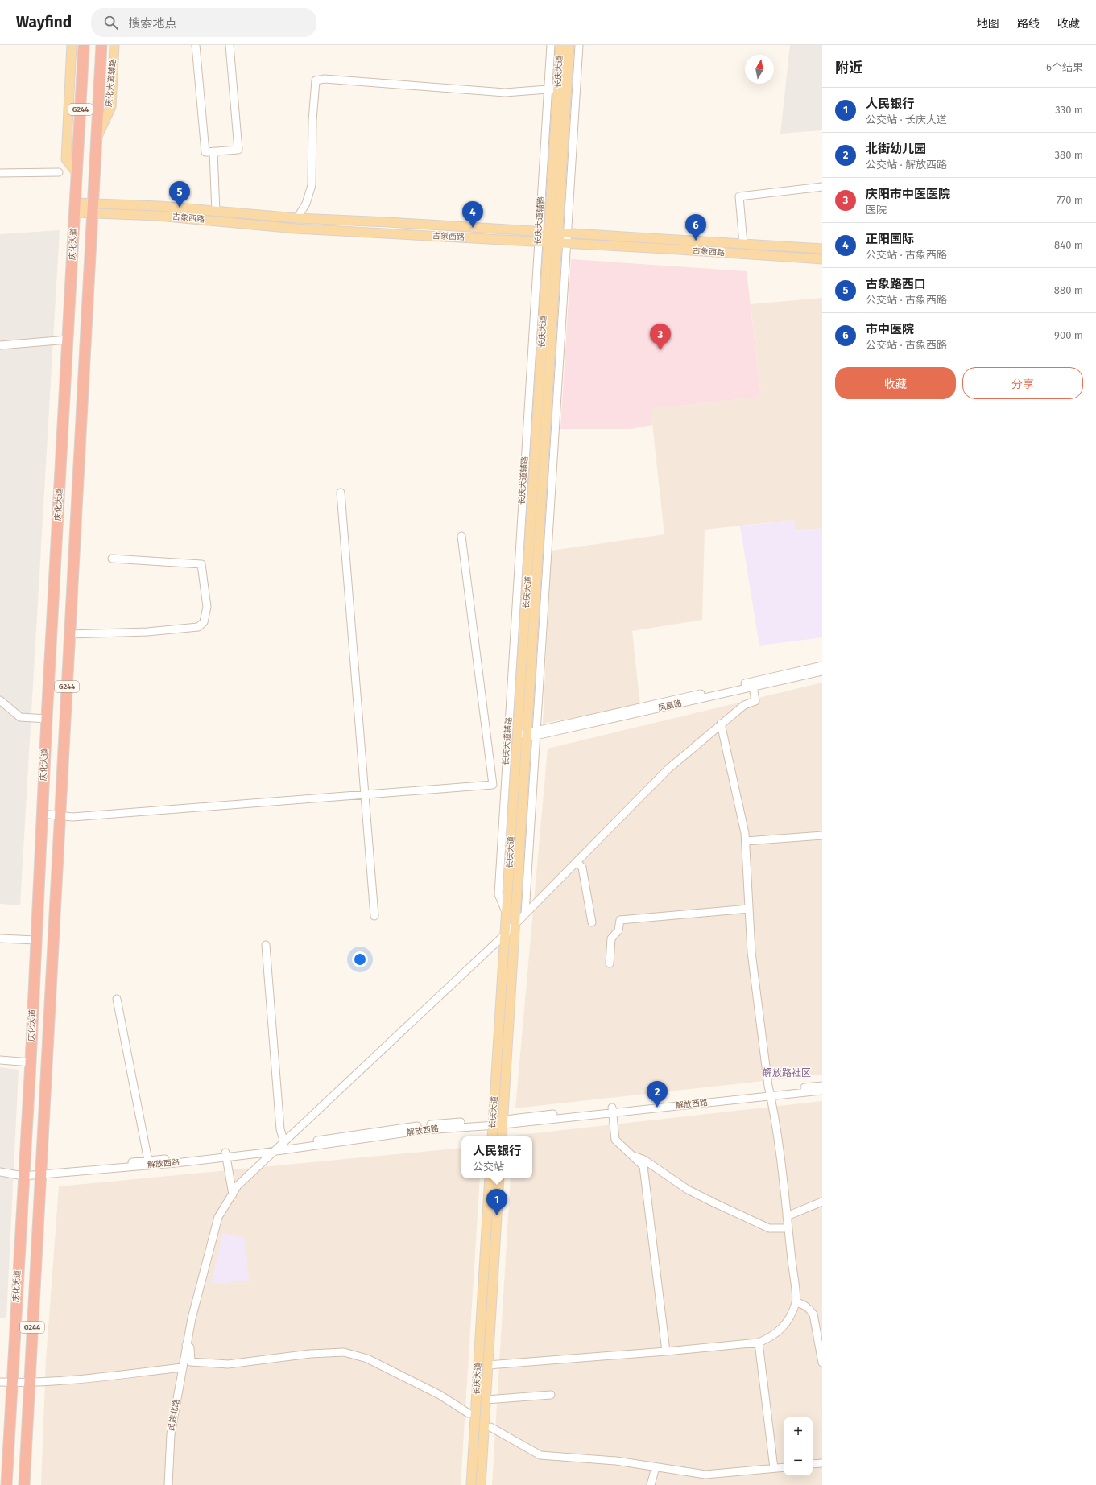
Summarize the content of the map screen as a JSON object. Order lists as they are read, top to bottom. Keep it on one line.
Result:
{"streets":{"highway":["G244","庆化大道"],"main road":["长庆大道","庆化大道辅路","古象西路"],"street":["长庆大道辅路","凤凰路","解放西路","民族北路"]},"crossings":[["长庆大道","古象西路"],["长庆大道","长庆大道辅路"],["长庆大道","凤凰路"],["长庆大道","解放西路"],["庆化大道辅路","庆化大道"],["古象西路","长庆大道辅路"],["古象西路","庆化大道"],["庆化大道","解放西路"]],"districts":["解放路社区"],"north":"top","page":{"header":"Wayfind","search":"搜索地点","nav":["地图","路线","收藏"],"heading":["附近","6个结果"],"list":[{"mark":"1","name":"人民银行","note":"公交站 · 长庆大道","value":"330 m"},{"mark":"2","name":"北街幼儿园","note":"公交站 · 解放西路","value":"380 m"},{"mark":"3","name":"庆阳市中医医院","note":"医院","value":"770 m"},{"mark":"4","name":"正阳国际","note":"公交站 · 古象西路","value":"840 m"},{"mark":"5","name":"古象路西口","note":"公交站 · 古象西路","value":"880 m"},{"mark":"6","name":"市中医院","note":"公交站 · 古象西路","value":"900 m"}],"pins":["5","4","6","3","2","1"],"buttons":["收藏","分享"],"popup":["人民银行","公交站"],"map_buttons":["+","−"]}}
